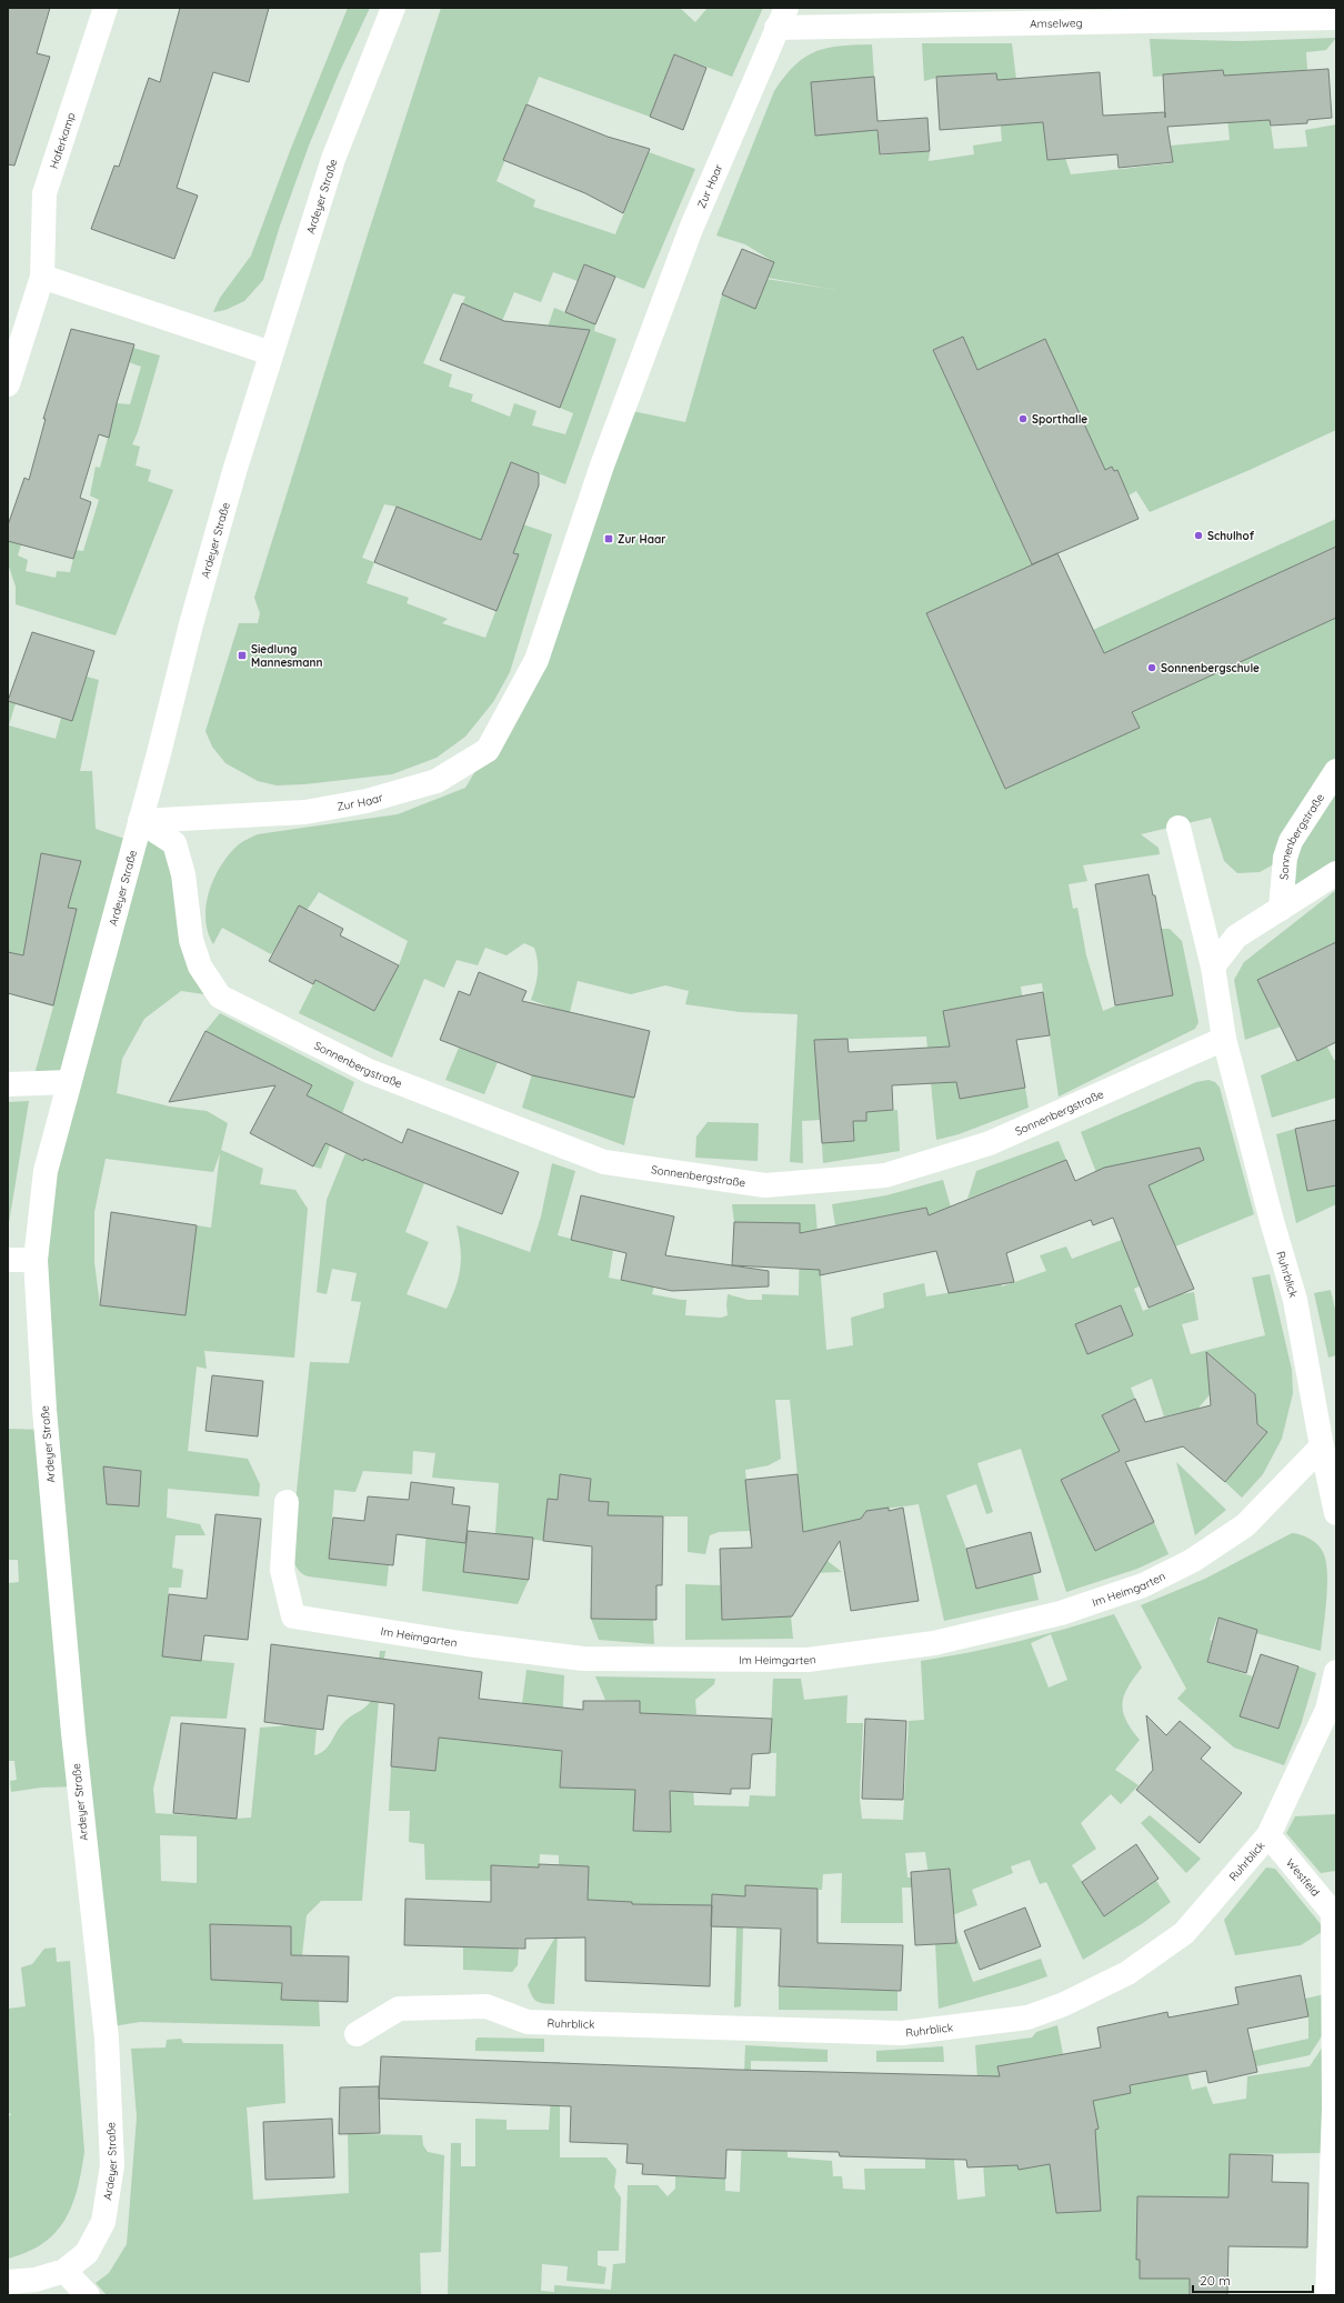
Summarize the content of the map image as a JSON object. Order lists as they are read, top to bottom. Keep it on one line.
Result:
{"streets":{"street":["Amselweg","Haferkamp","Zur Haar","Ardeyer Straße","Sonnenbergstraße","Ruhrblick","Im Heimgarten","Westfeld"]},"crossings":[["Amselweg","Zur Haar"],["Zur Haar","Ardeyer Straße"],["Zur Haar","Sonnenbergstraße"],["Ardeyer Straße","Sonnenbergstraße"],["Sonnenbergstraße","Ruhrblick"],["Ruhrblick","Im Heimgarten"],["Ruhrblick","Westfeld"]],"places":{"other":["Sporthalle","Schulhof","Sonnenbergschule"],"transit":["Zur Haar","Siedlung Mannesmann"]},"scale_bar":"20 m"}
